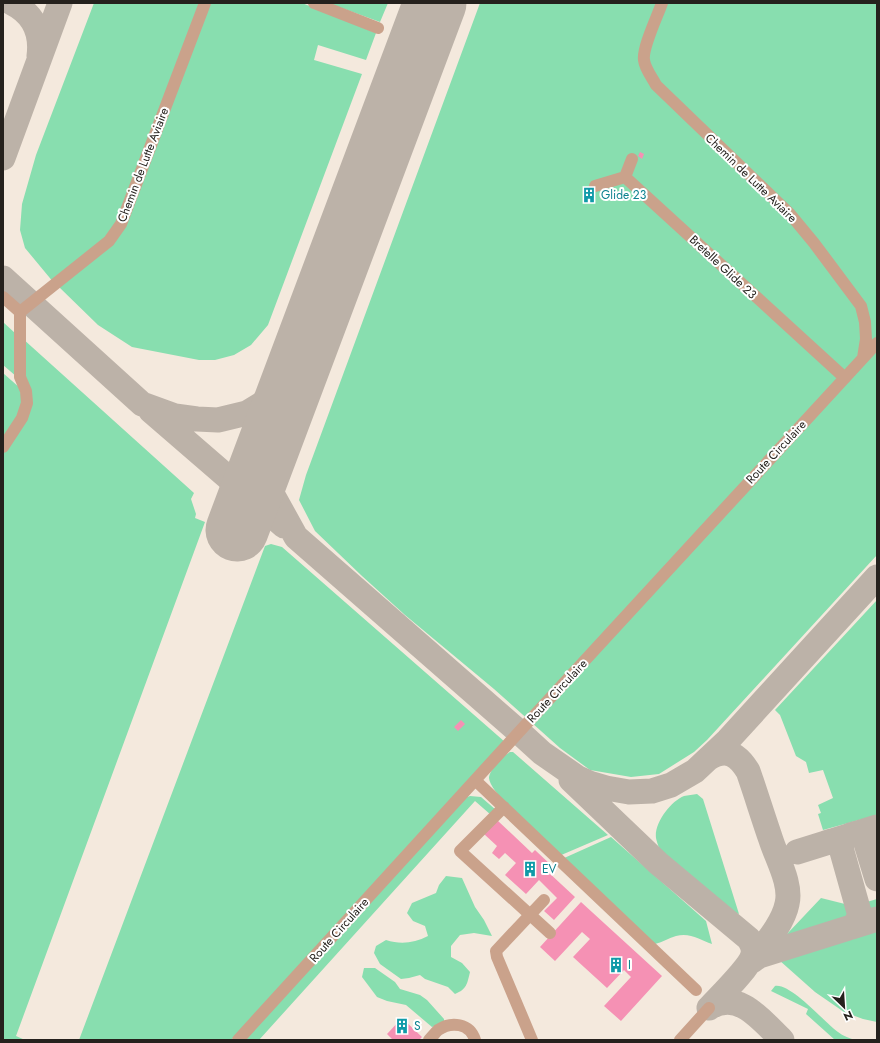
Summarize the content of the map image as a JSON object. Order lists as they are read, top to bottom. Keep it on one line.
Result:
{"streets":{"lane":["Chemin de Lutte Aviaire","Bretelle Glide 23","Route Circulaire"]},"crossings":[["Chemin de Lutte Aviaire","Route Circulaire"],["Bretelle Glide 23","Route Circulaire"]],"places":{"building":["Glide 23","EV","I","S"]},"north":"bottom right"}
